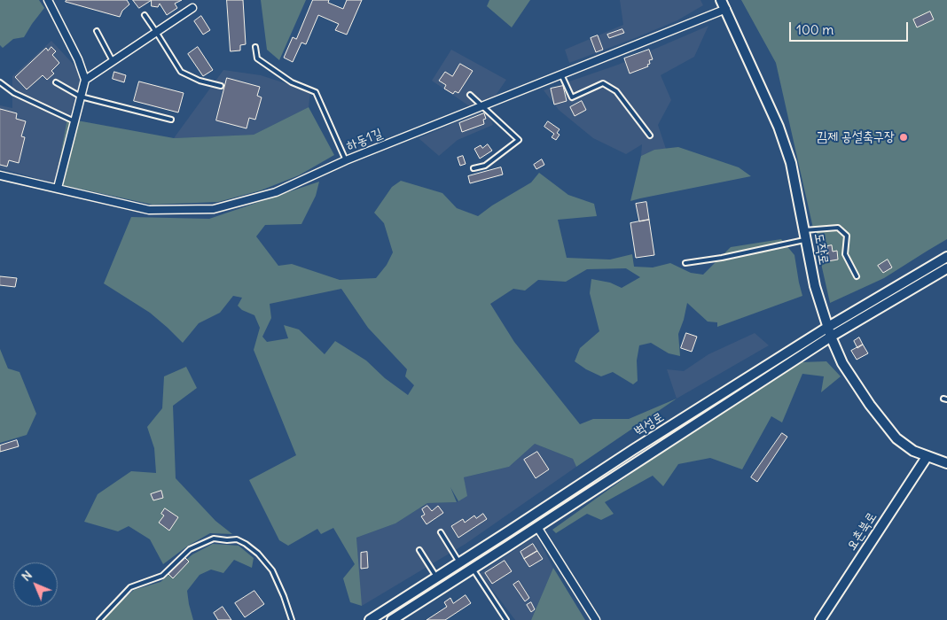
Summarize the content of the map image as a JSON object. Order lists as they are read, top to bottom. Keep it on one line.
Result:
{"streets":{"main road":["도작로","벽성로","요촌북로"],"street":["하동1길"]},"crossings":[["하동1길","도작로"],["도작로","벽성로"],["도작로","요촌북로"]],"places":["김제 공설축구장"],"scale_bar":"100 m","north":"top left"}
